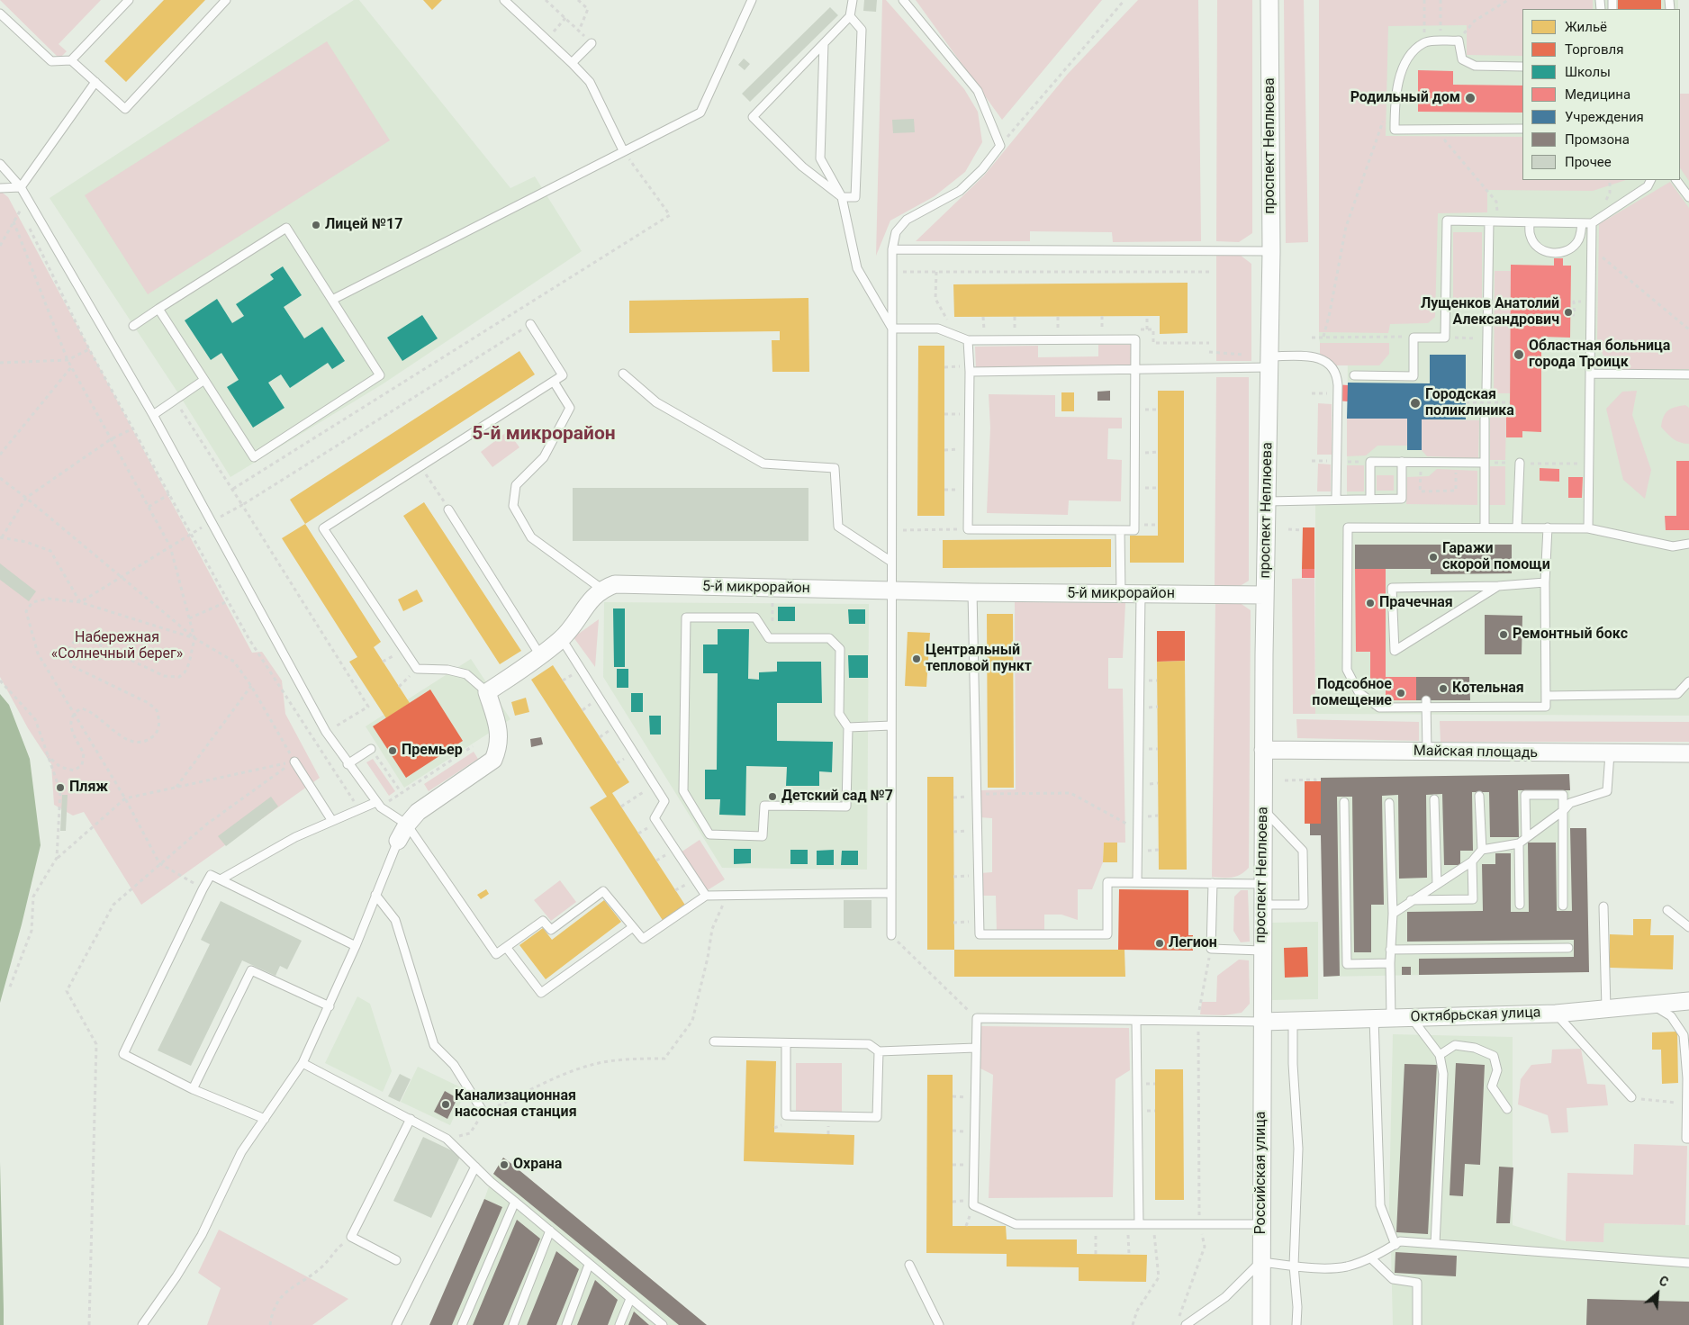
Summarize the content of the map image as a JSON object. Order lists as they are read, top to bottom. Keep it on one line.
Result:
{"streets":{"street":["проспект Неплюева","5-й микрорайон","Майская площадь","Октябрьская улица","Российская улица"]},"crossings":[["проспект Неплюева","5-й микрорайон"],["проспект Неплюева","Майская площадь"],["проспект Неплюева","Октябрьская улица"],["проспект Неплюева","Российская улица"],["Октябрьская улица","Российская улица"]],"districts":["5-й микрорайон"],"parks":["Набережная «Солнечный берег»"],"places":["Родильный дом","Лицей №17","Лущенков Анатолий Александрович","Областная больница города Троицк","Городская поликлиника","Гаражи скорой помощи","Прачечная","Ремонтный бокс","Центральный тепловой пункт","Котельная","Подсобное помещение","Премьер","Пляж","Детский сад №7","Легион","Канализационная насосная станция","Охрана"],"legend":["Жильё","Торговля","Школы","Медицина","Учреждения","Промзона","Прочее"],"north":"top right"}
